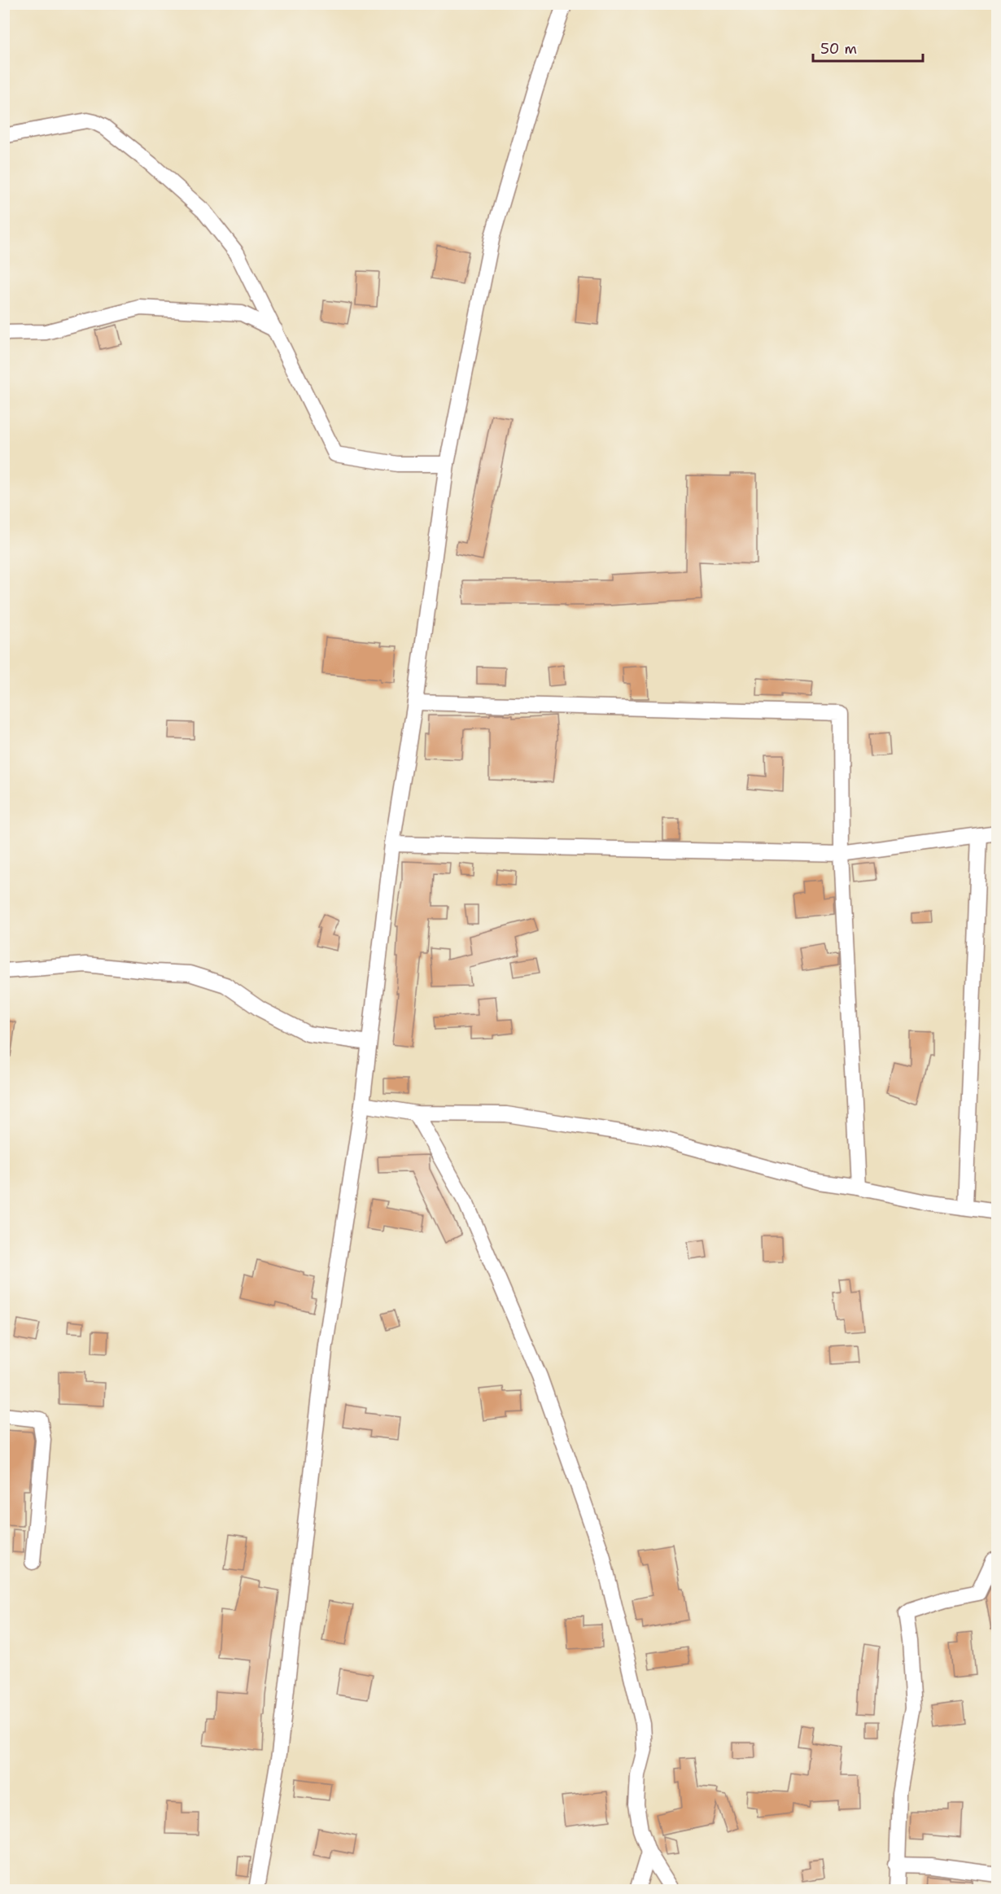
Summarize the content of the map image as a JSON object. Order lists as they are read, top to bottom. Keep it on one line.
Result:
{"scale_bar":"50 m"}
